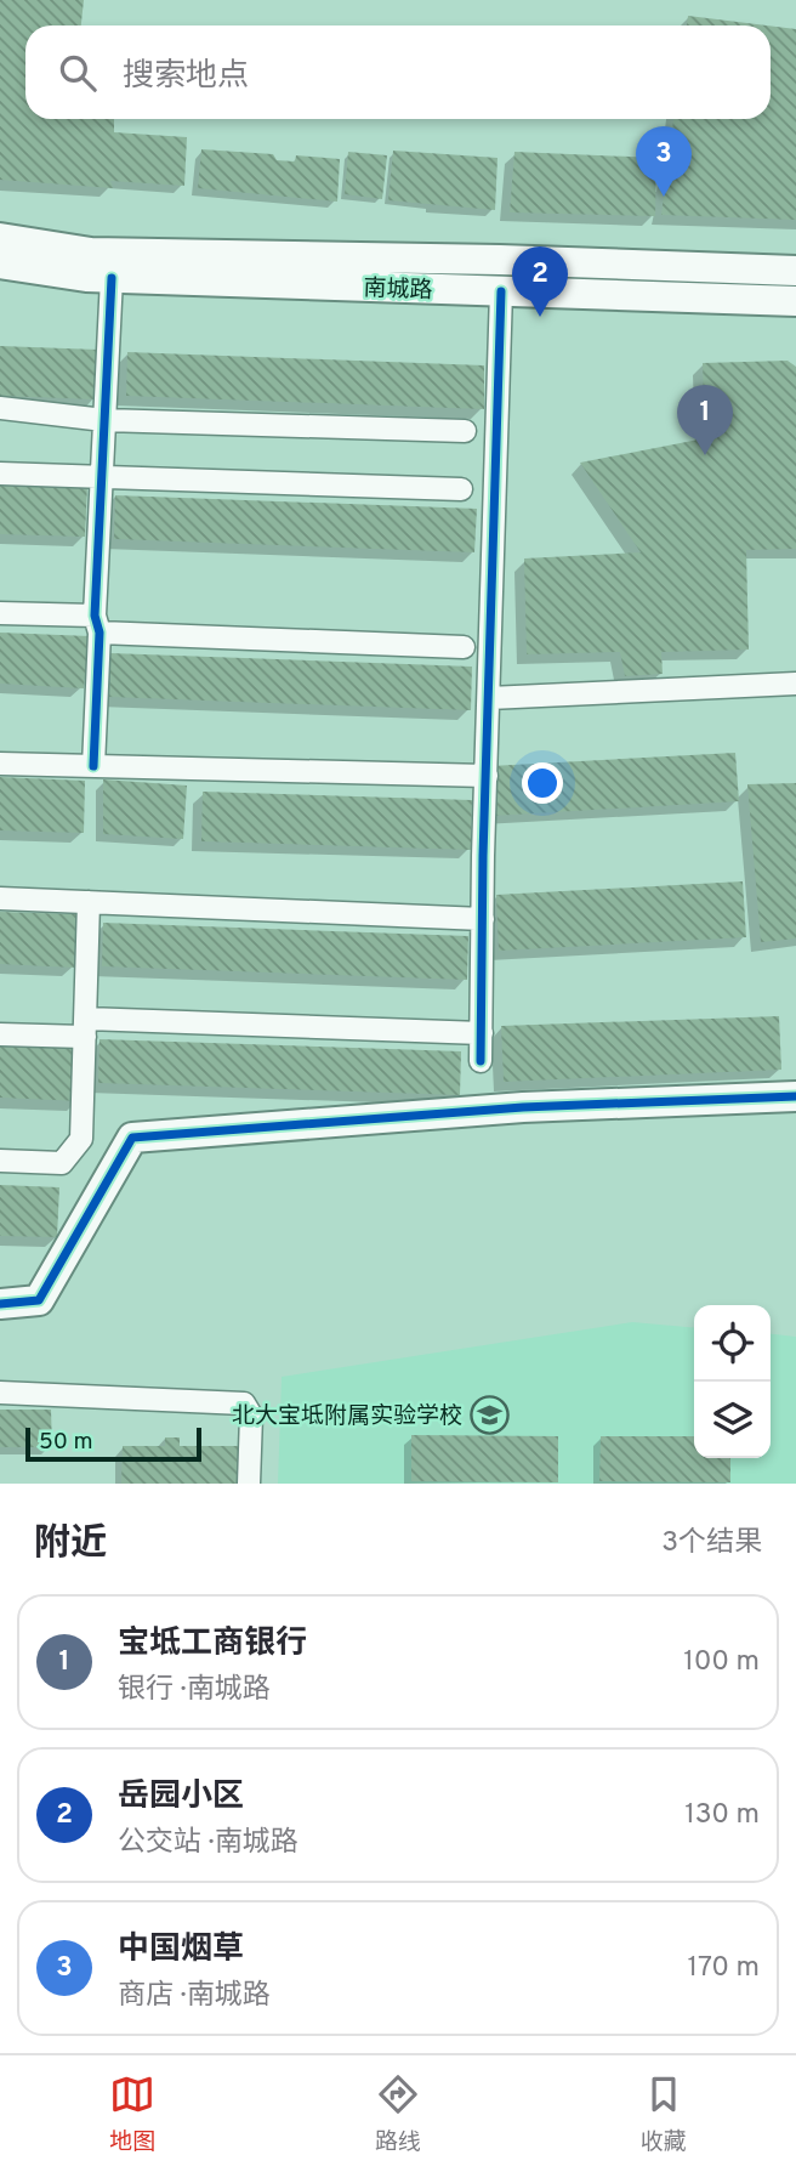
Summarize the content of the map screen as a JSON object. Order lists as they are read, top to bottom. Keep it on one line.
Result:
{"streets":{"main road":["南城路"]},"places":{"school or university":["北大宝坻附属实验学校"]},"scale_bar":"50 m","page":{"search":"搜索地点","pins":["3","2","1"],"scale":"50 m","heading":["附近","3个结果"],"list":[{"mark":"1","name":"宝坻工商银行","note":"银行 · 南城路","value":"100 m"},{"mark":"2","name":"岳园小区","note":"公交站 · 南城路","value":"130 m"},{"mark":"3","name":"中国烟草","note":"商店 · 南城路","value":"170 m"}],"nav":["地图","路线","收藏"]}}
